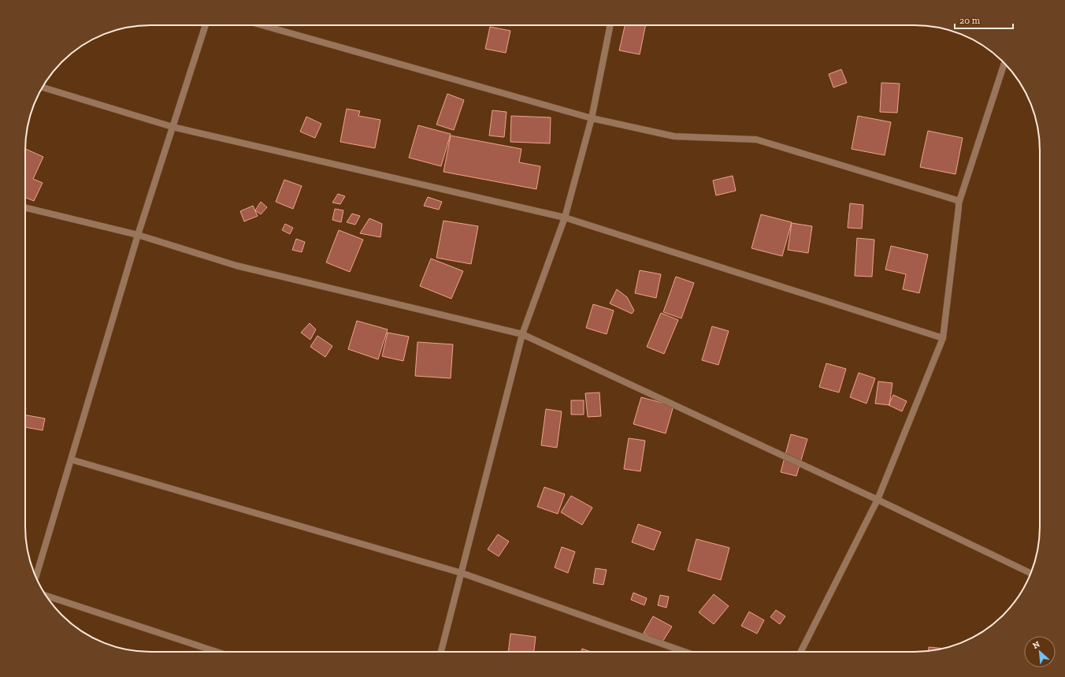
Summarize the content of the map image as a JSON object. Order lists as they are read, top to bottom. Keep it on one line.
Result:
{"scale_bar":"20 m","north":"top left"}
